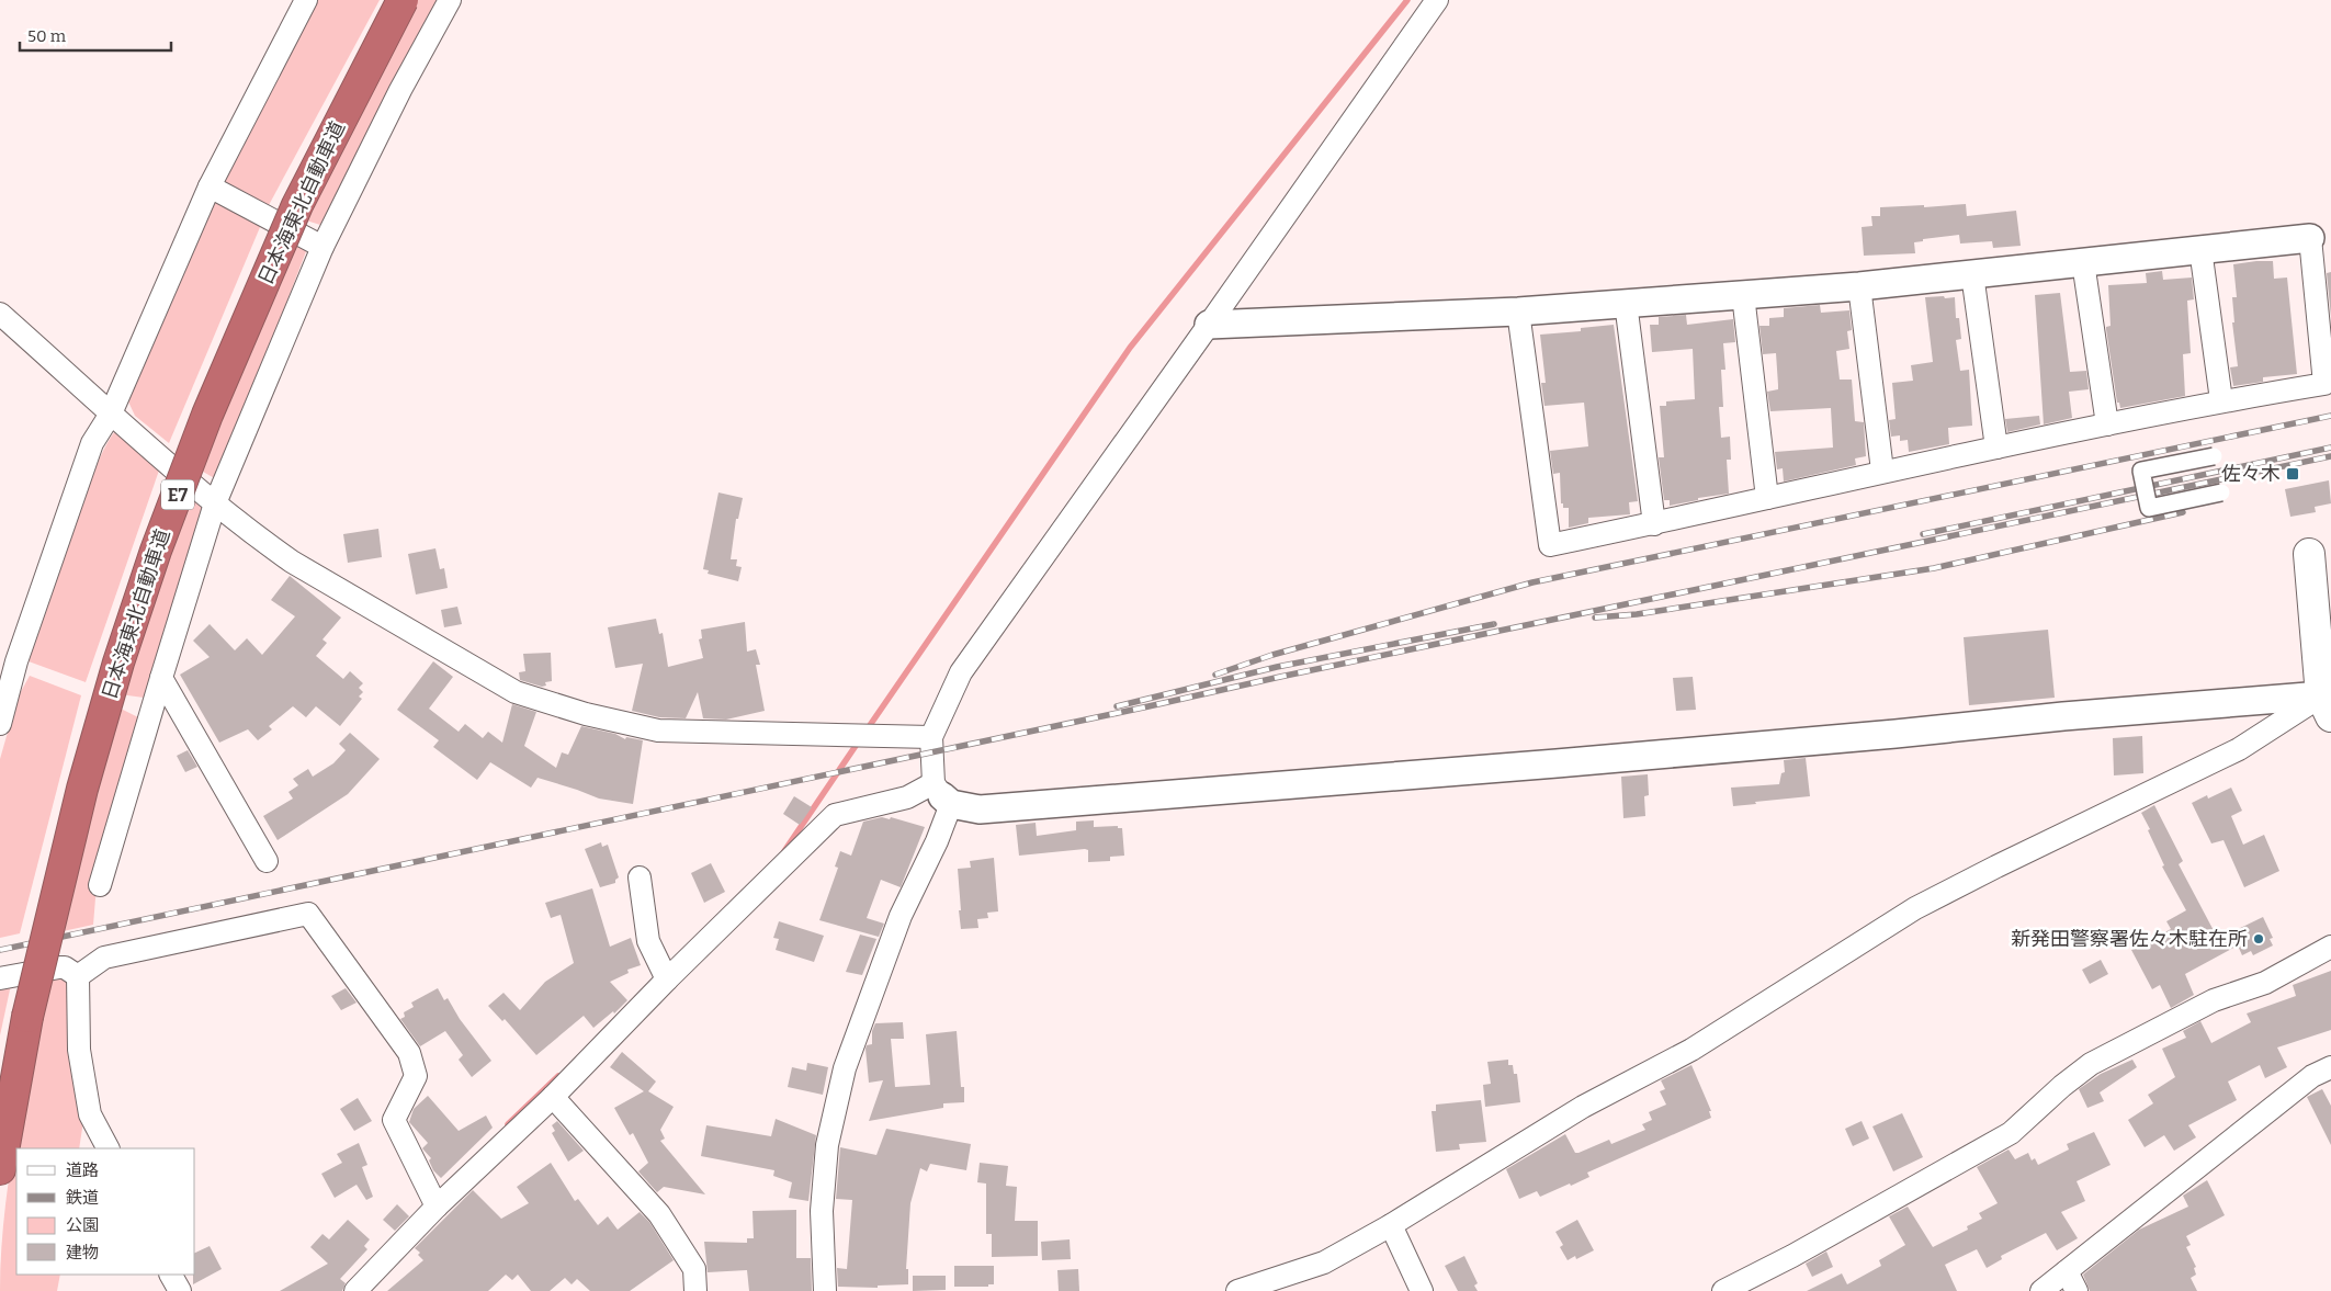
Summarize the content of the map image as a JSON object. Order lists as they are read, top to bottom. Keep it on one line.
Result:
{"streets":{"highway":["日本海東北自動車道","E7"]},"places":{"transit":["佐々木"],"other":["新発田警察署佐々木駐在所"]},"legend":["道路","鉄道","公園","建物"],"scale_bar":"50 m"}
